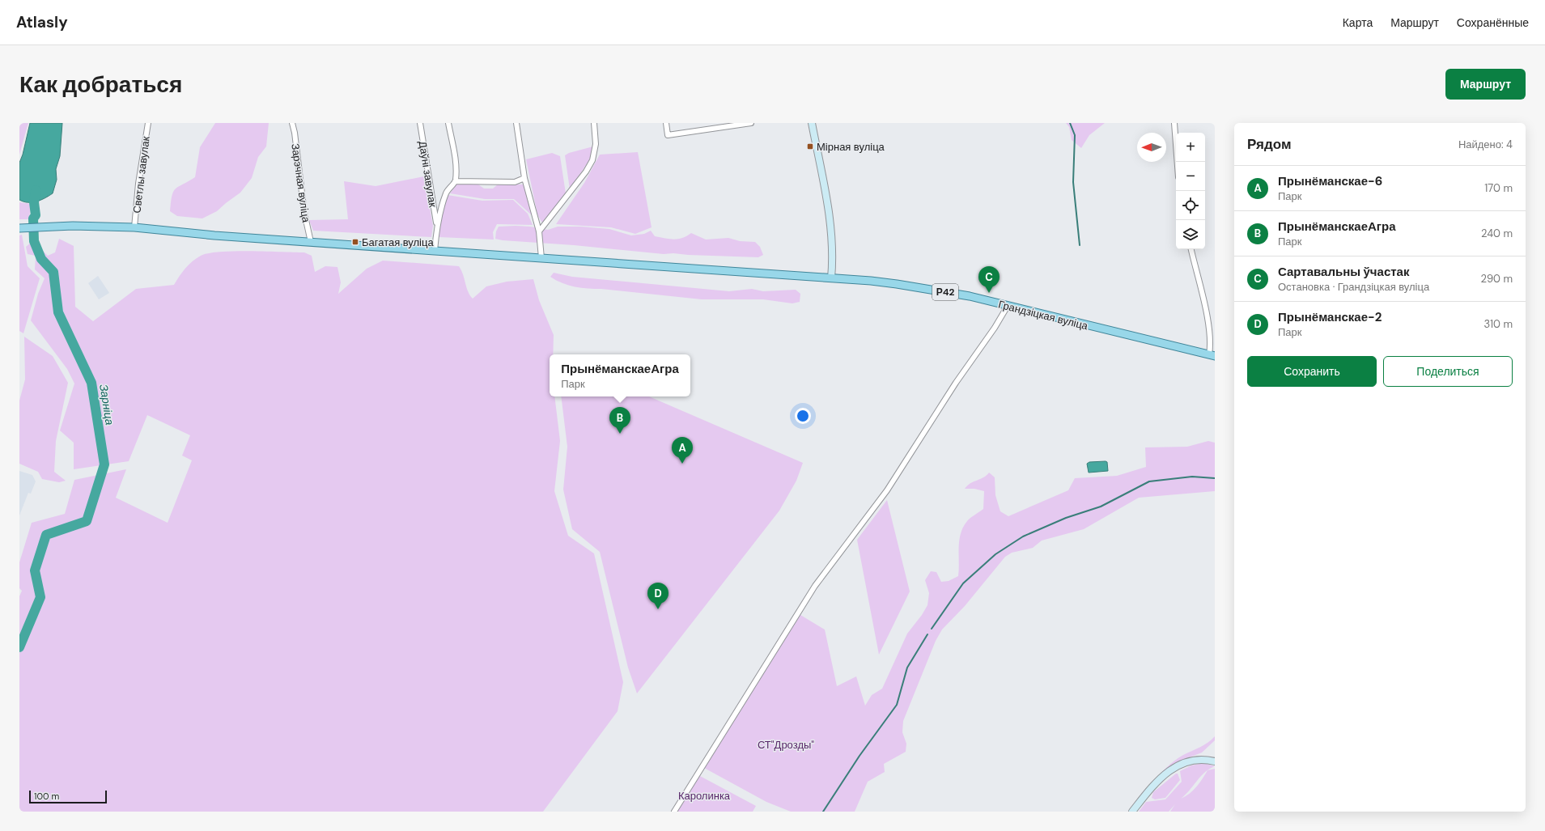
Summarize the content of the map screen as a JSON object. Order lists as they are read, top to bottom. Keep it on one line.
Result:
{"streets":{"main road":["Р42","Грандзіцкая вуліца"],"street":["Даўні завулак","Светлы завулак","Зарэчная вуліца"]},"crossings":[["Светлы завулак","Р42"],["Зарэчная вуліца","Р42"],["Р42","Грандзіцкая вуліца"]],"water":["Зарніца"],"parks":["СТ\"Дрозды\"","Каролинка"],"places":{"transit":["Мірная вуліца","Багатая вуліца"]},"scale_bar":"100 m","north":"left","page":{"header":"Atlasly","nav":["Карта","Маршрут","Сохранённые"],"buttons":["Маршрут",["Сохранить","Поделиться"]],"title":"Как добраться","heading":["Рядом","Найдено: 4"],"map_buttons":["+","−"],"list":[{"mark":"A","name":"Прынёманскае-6","note":"Парк","value":"170 m"},{"mark":"B","name":"ПрынёманскаеАгра","note":"Парк","value":"240 m"},{"mark":"C","name":"Сартавальны ўчастак","note":"Остановка · Грандзіцкая вуліца","value":"290 m"},{"mark":"D","name":"Прынёманскае-2","note":"Парк","value":"310 m"}],"pins":["C","B","A","D"],"popup":["ПрынёманскаеАгра","Парк"],"scale":"100 m"}}
